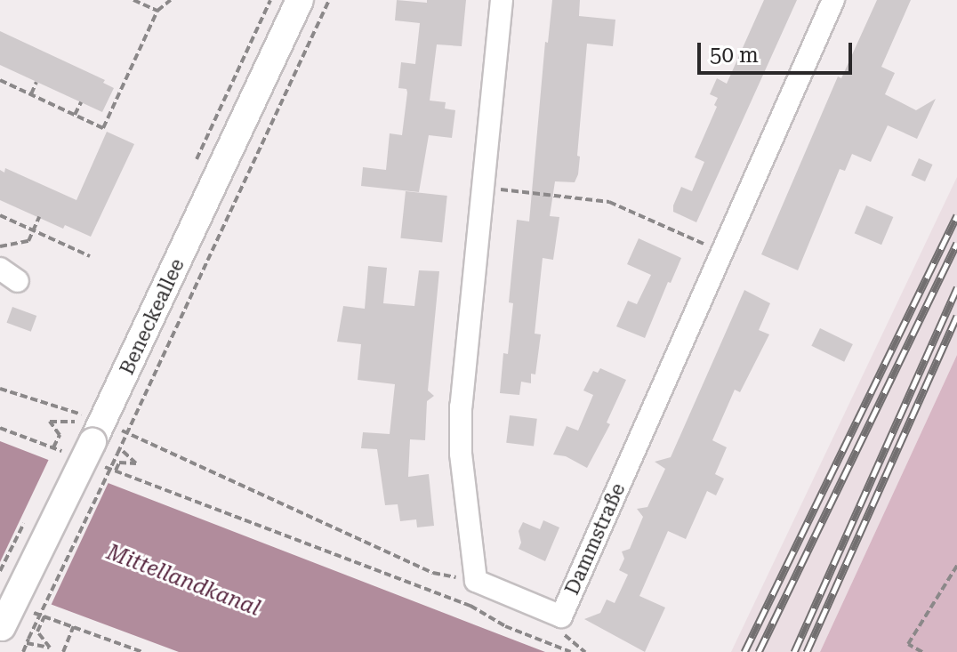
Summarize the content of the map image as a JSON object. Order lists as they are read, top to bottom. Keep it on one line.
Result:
{"streets":{"street":["Beneckeallee","Dammstraße"]},"water":["Mittellandkanal"],"scale_bar":"50 m"}
